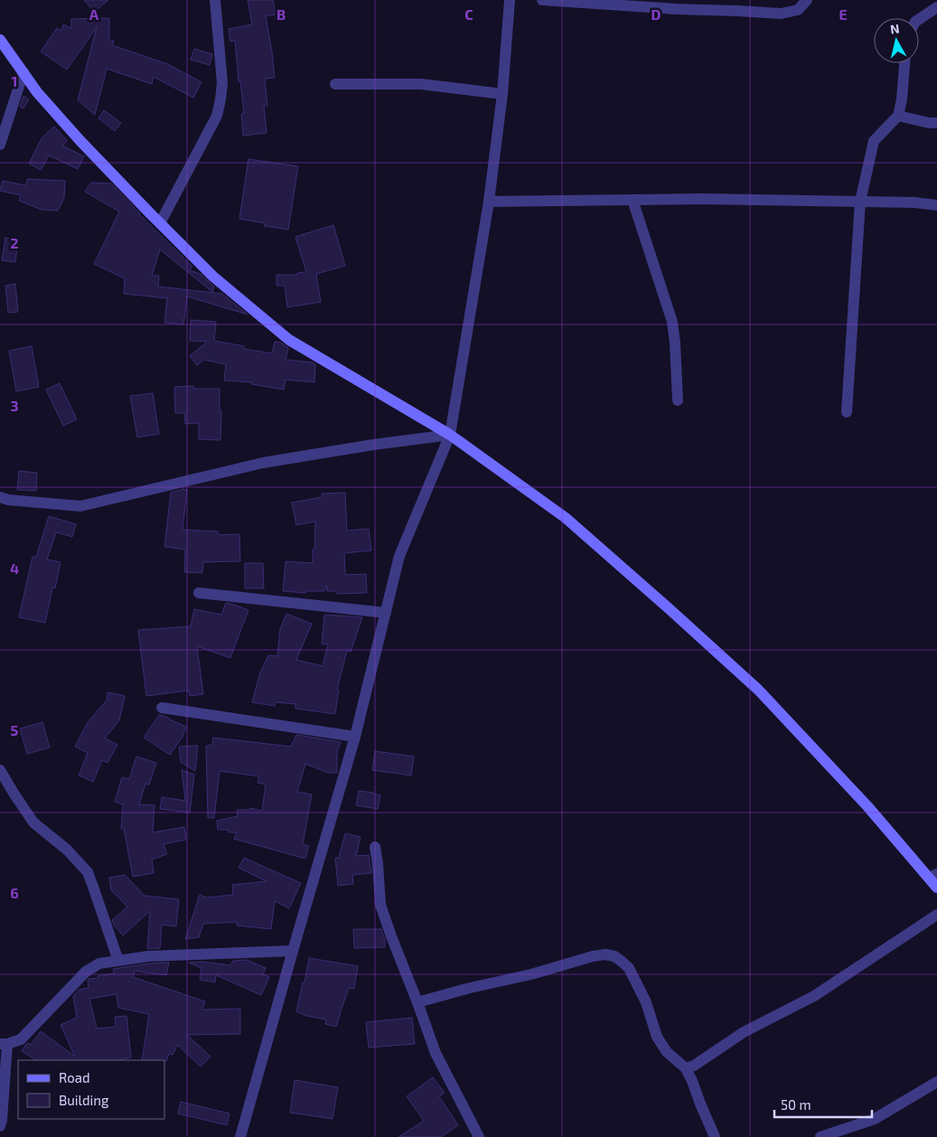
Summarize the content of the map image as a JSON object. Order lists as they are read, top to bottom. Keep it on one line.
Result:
{"legend":["Road","Building"],"scale_bar":"50 m","north":"top","grid":{"columns":["A","B","C","D","E"],"rows":["1","2","3","4","5","6"]}}
